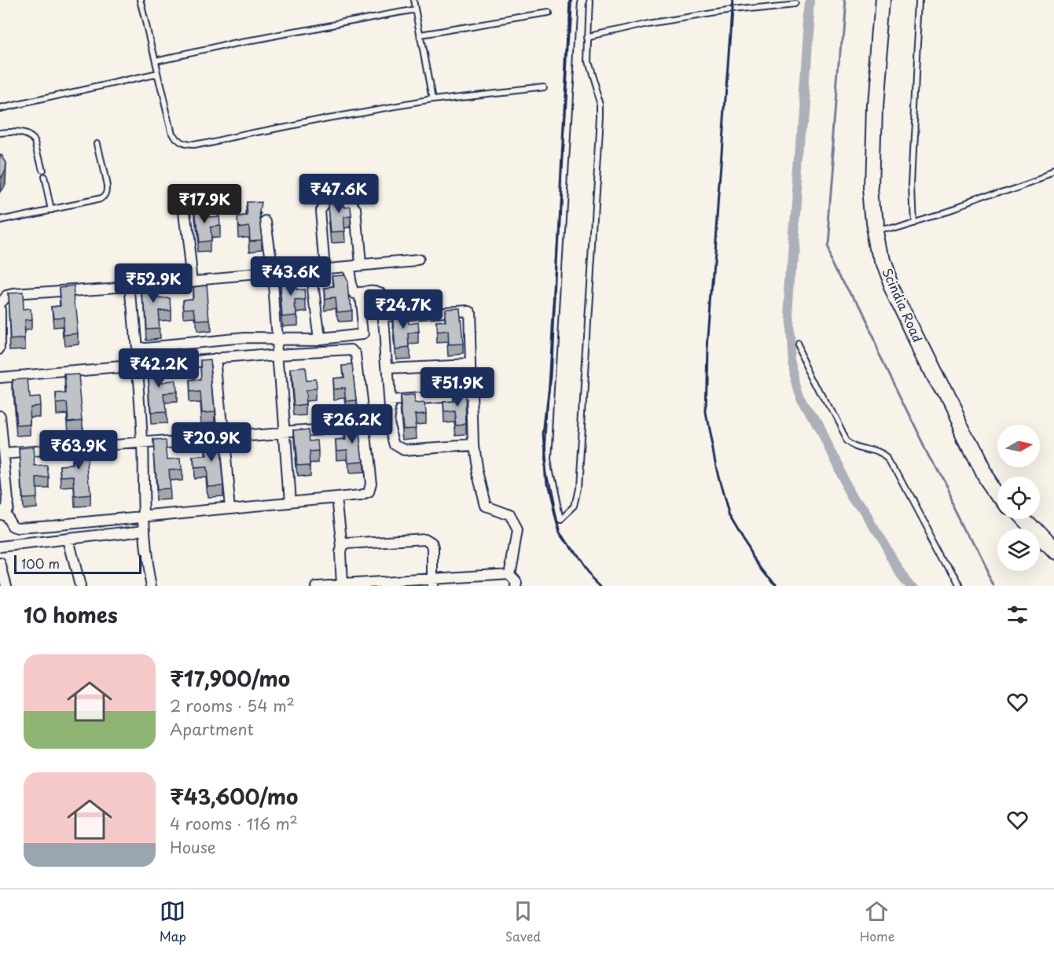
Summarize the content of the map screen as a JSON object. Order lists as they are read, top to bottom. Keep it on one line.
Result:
{"streets":{"main road":["Scindia Road"]},"scale_bar":"100 m","north":"right","page":{"price":["₹47.6K","₹17.9K","₹43.6K","₹52.9K","₹24.7K","₹42.2K","₹51.9K","₹26.2K","₹20.9K","₹63.9K"],"scale":"100 m","heading":"10 homes","list":[{"name":"₹17,900/mo","note":"2 rooms · 54 m² · Apartment"},{"name":"₹43,600/mo","note":"4 rooms · 116 m² · House"}],"tabs":["Map","Saved","Home"]}}
